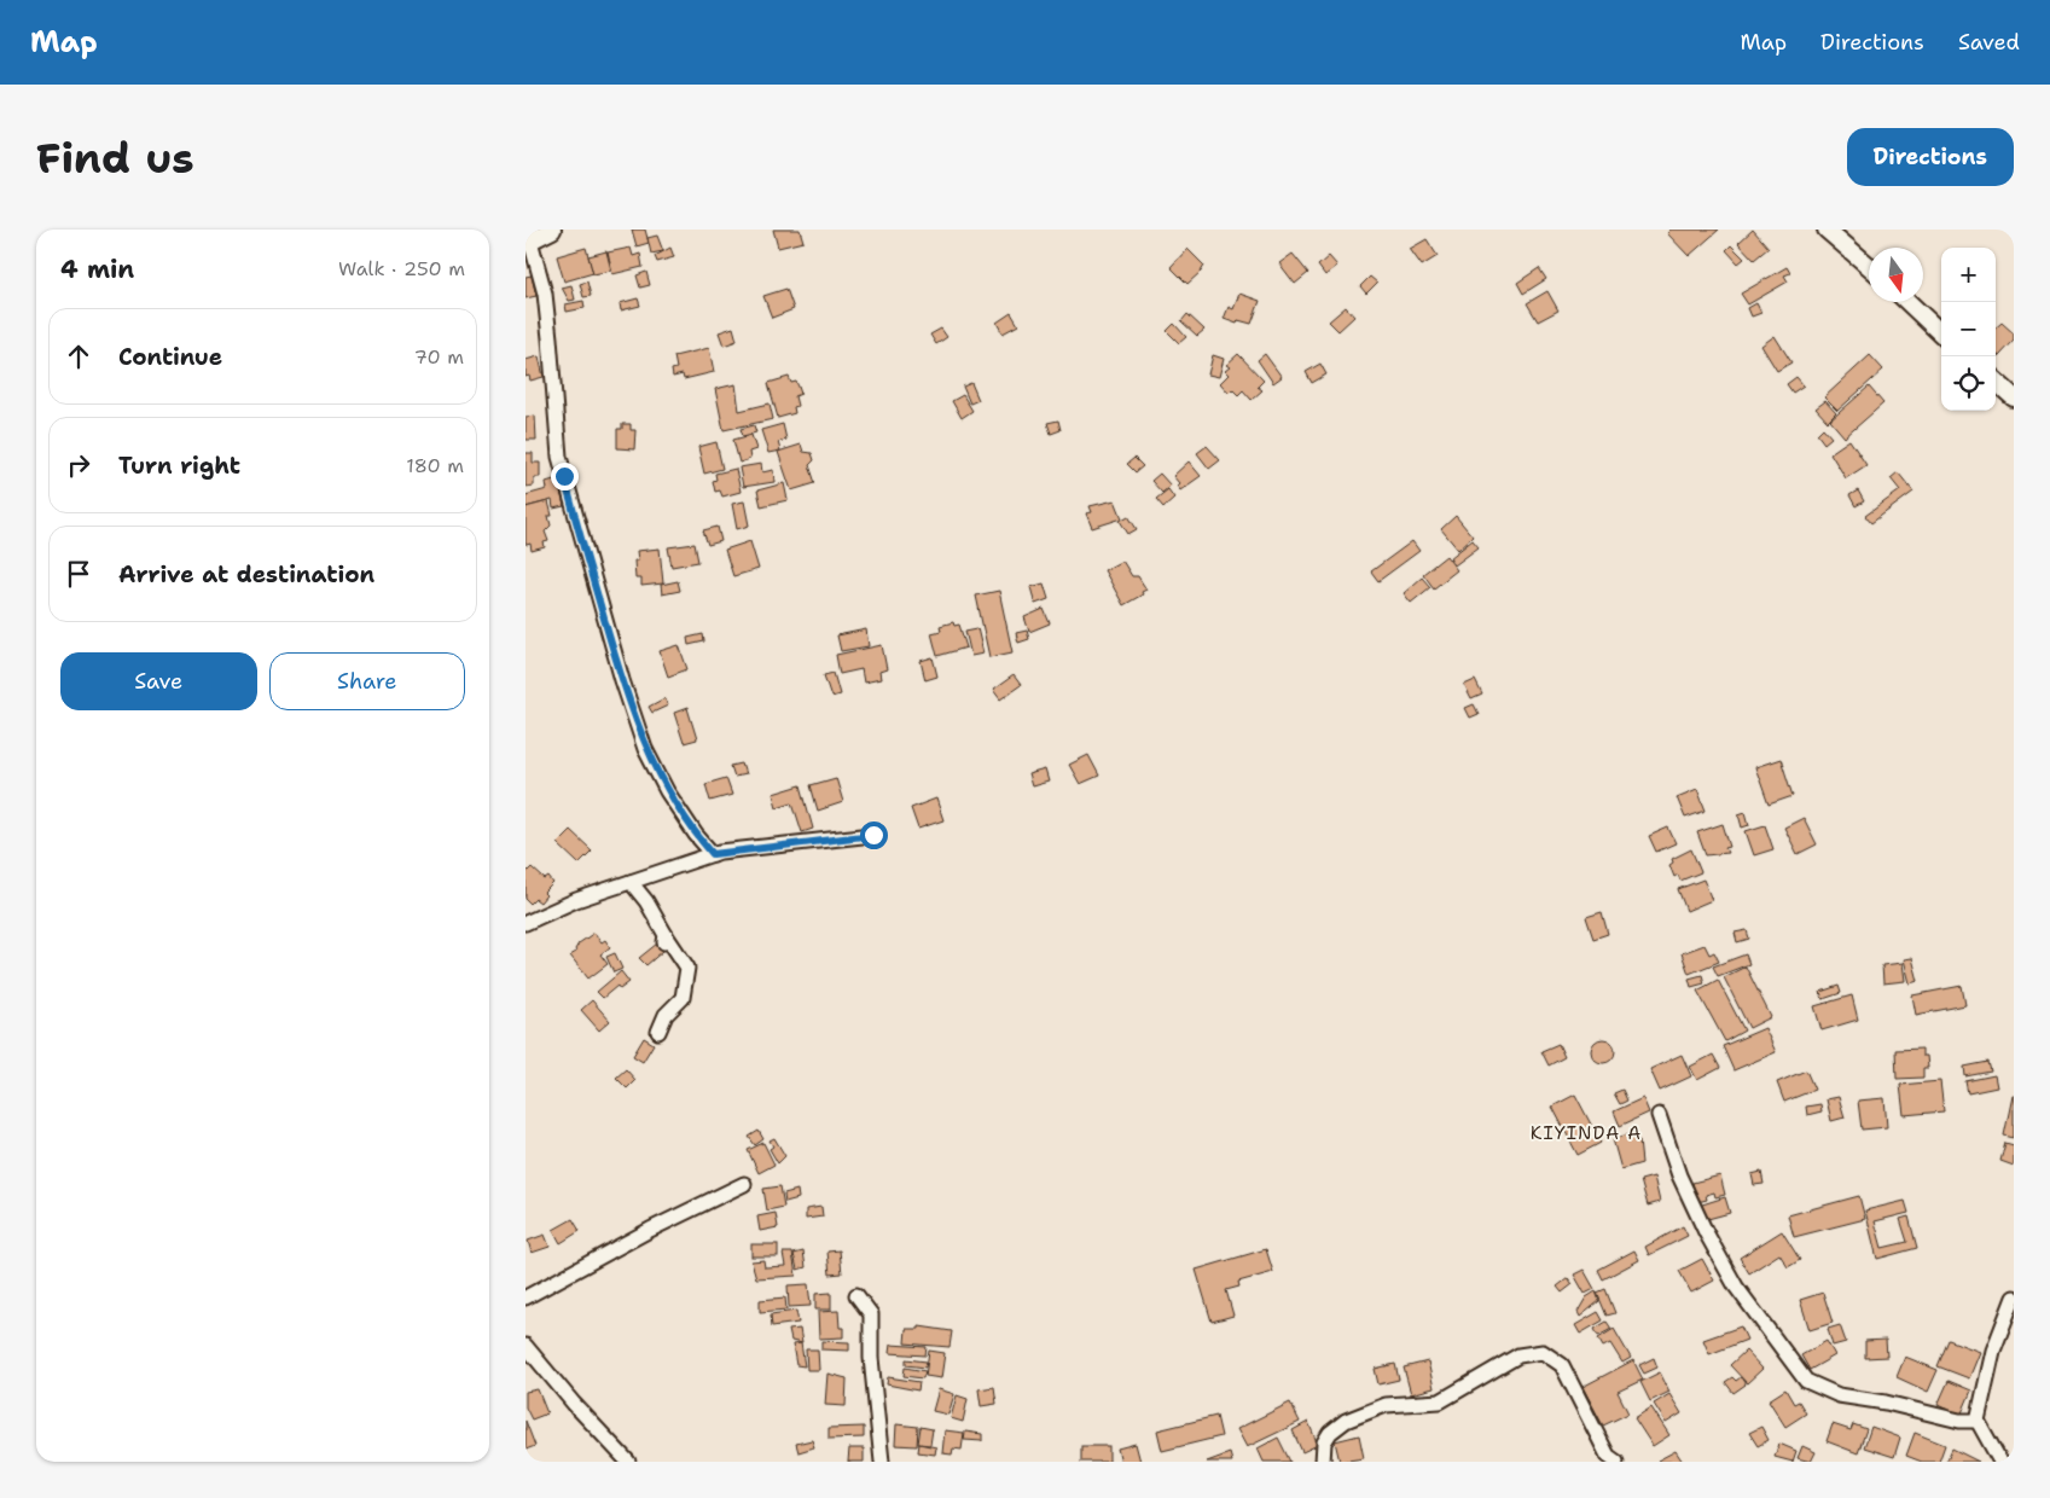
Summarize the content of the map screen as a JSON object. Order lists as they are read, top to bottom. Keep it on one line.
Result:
{"districts":["KIYINDA A"],"north":"bottom","page":{"header":"Map","nav":["Map","Directions","Saved"],"buttons":["Directions",["Save","Share"]],"title":"Find us","heading":["4 min","Walk · 250 m"],"map_buttons":["+","−"],"list":[["Continue","70 m"],["Turn right","180 m"],"Arrive at destination"]}}
